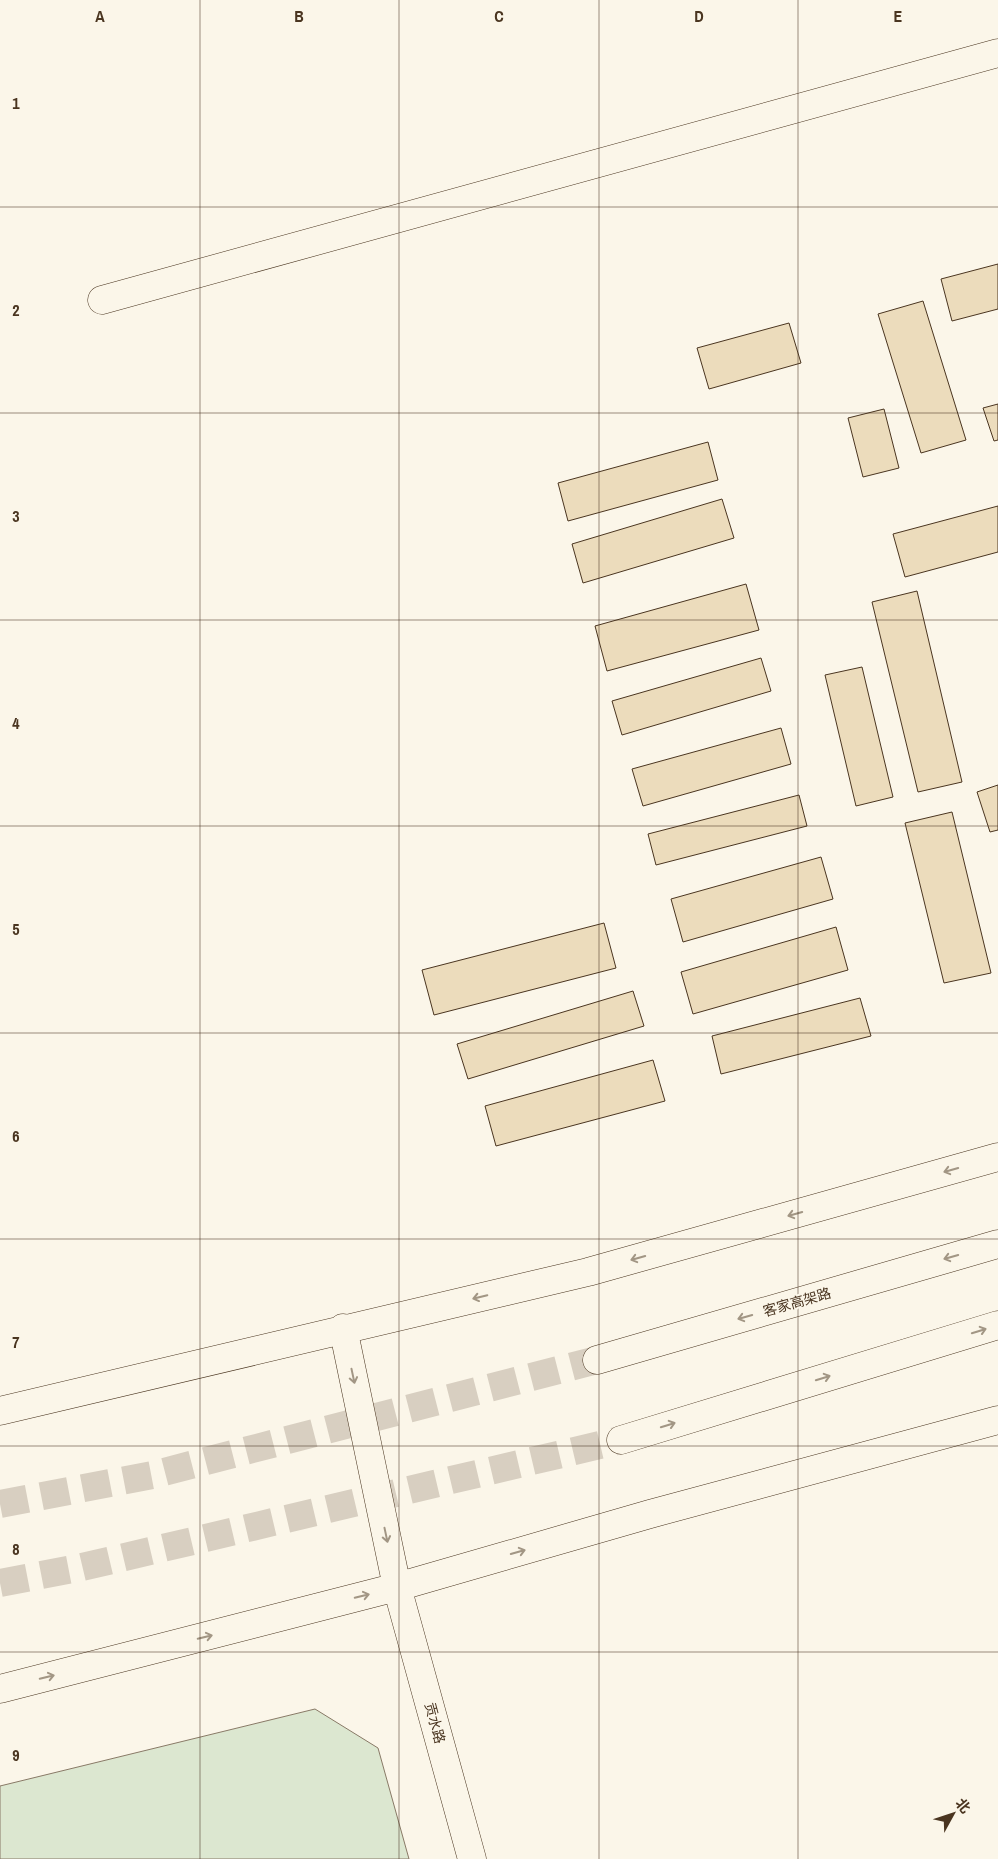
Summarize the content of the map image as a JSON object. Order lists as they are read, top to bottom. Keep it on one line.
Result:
{"streets":{"main road":["客家高架路","贡水路"]},"one_way":["贡水路"],"north":"top right","grid":{"columns":["A","B","C","D","E"],"rows":["1","2","3","4","5","6","7","8","9"]}}
